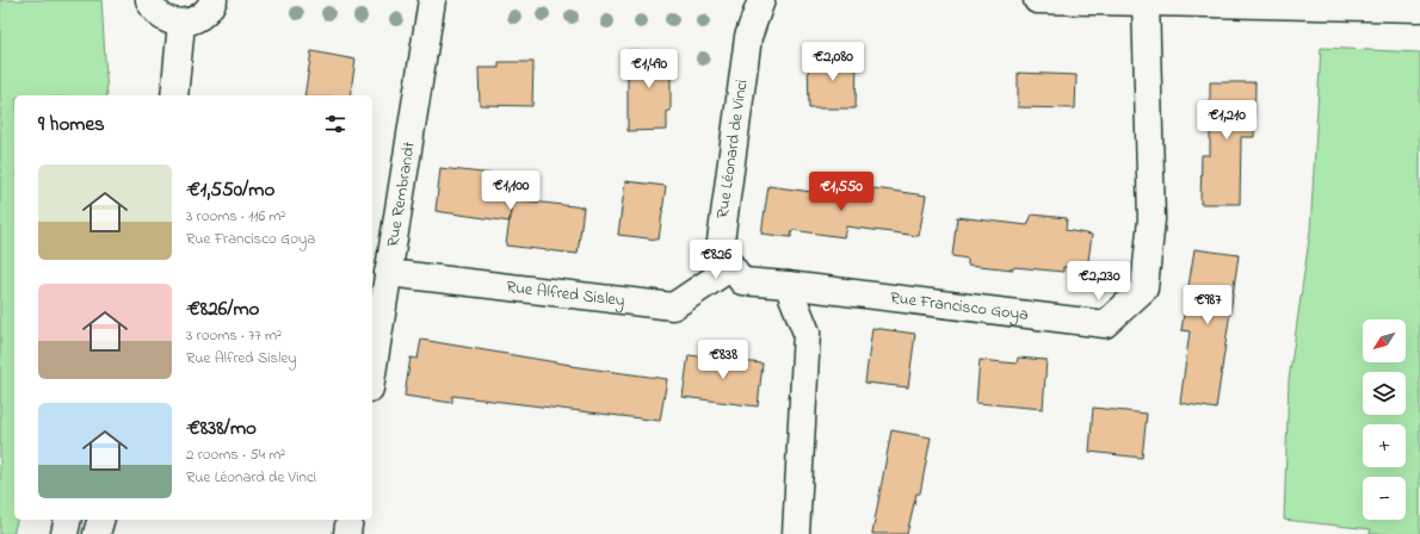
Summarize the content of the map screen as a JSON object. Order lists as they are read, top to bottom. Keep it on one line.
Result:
{"streets":{"street":["Rue Léonard de Vinci","Rue Rembrandt","Rue Alfred Sisley","Rue Francisco Goya"]},"crossings":[["Rue Léonard de Vinci","Rue Alfred Sisley"],["Rue Léonard de Vinci","Rue Francisco Goya"],["Rue Rembrandt","Rue Alfred Sisley"]],"north":"bottom left","page":{"price":["€2,080","€1,490","€1,210","€1,100","€1,550","€826","€2,230","€987","€838"],"heading":"9 homes","list":[{"name":"€1,550/mo","note":"3 rooms · 116 m² · Rue Francisco Goya"},{"name":"€826/mo","note":"3 rooms · 77 m² · Rue Alfred Sisley"},{"name":"€838/mo","note":"2 rooms · 54 m² · Rue Léonard de Vinci"}],"map_buttons":["+","−"]}}
